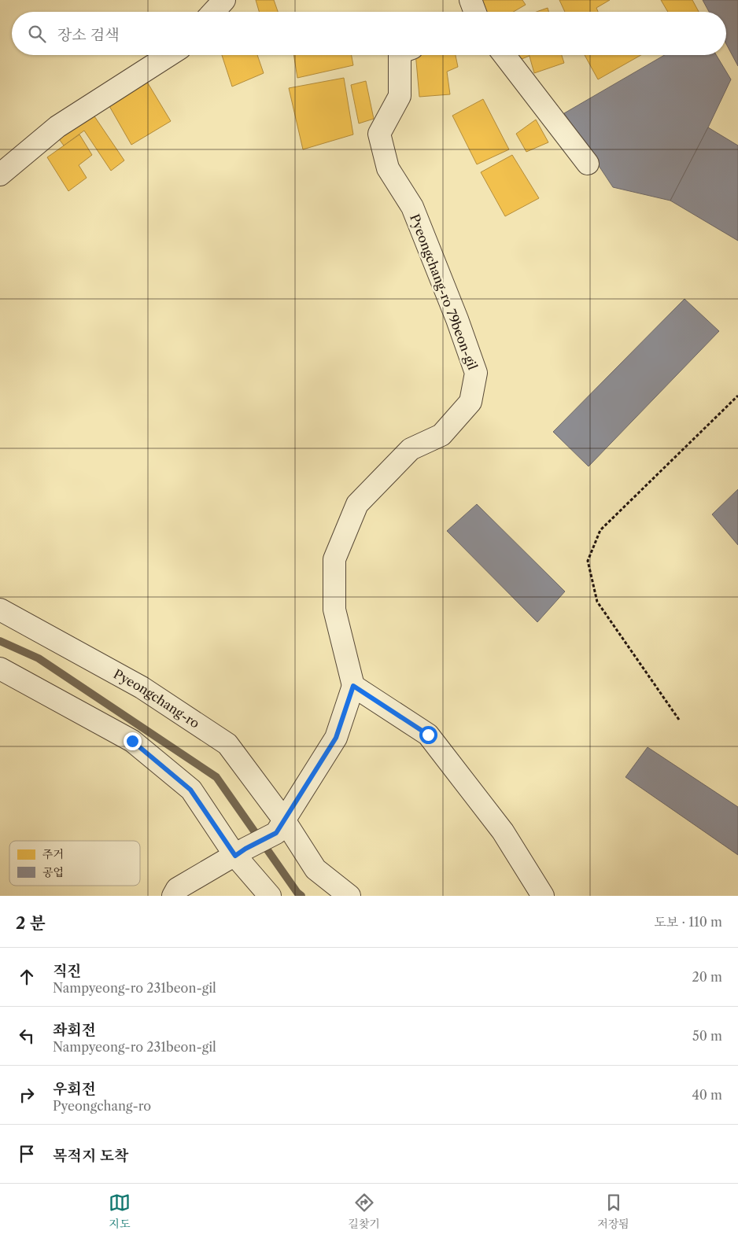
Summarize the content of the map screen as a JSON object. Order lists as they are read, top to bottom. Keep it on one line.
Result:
{"streets":{"street":["Pyeongchang-ro 79beon-gil","Pyeongchang-ro"]},"legend":["주거","공업"],"page":{"search":"장소 검색","heading":["2 분","도보 · 110 m"],"list":[["직진","Nampyeong-ro 231beon-gil","20 m"],["좌회전","Nampyeong-ro 231beon-gil","50 m"],["우회전","Pyeongchang-ro","40 m"],"목적지 도착"],"nav":["지도","길찾기","저장됨"]}}
